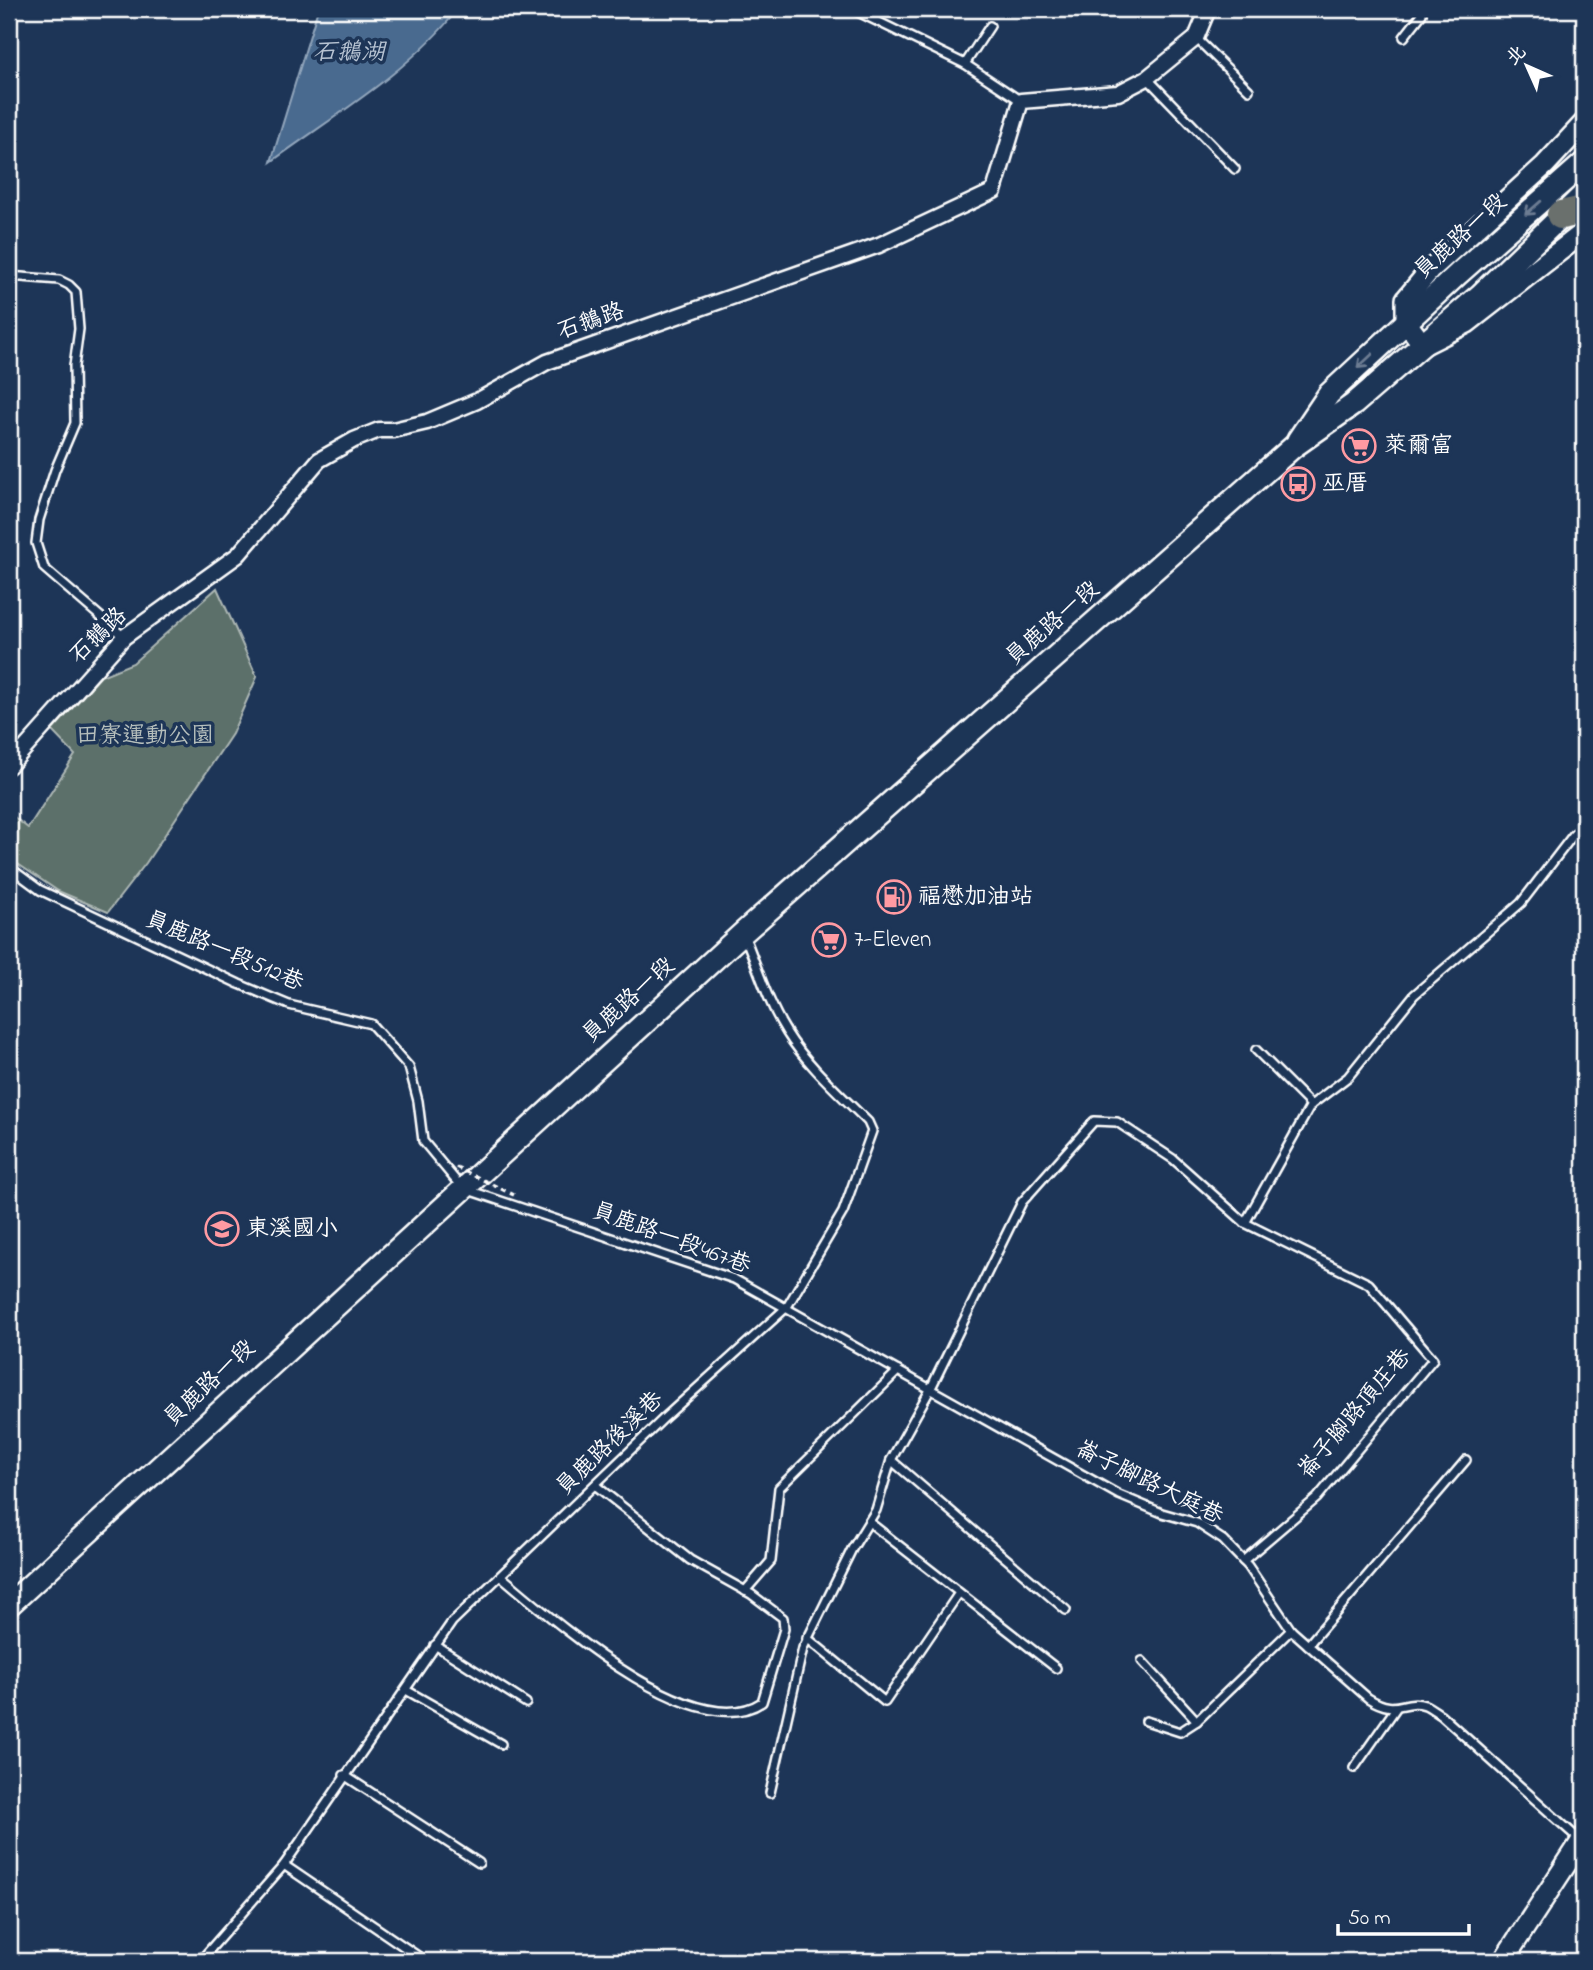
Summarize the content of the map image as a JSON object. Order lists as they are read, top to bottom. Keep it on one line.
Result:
{"streets":{"main road":["員鹿路一段"],"street":["石鵝路"],"lane":["員鹿路一段512巷","員鹿路一段467巷","崙子腳路頂庄巷","員鹿路後溪巷","崙子腳路大庭巷"]},"crossings":[["員鹿路一段","員鹿路一段512巷"],["員鹿路一段","員鹿路一段467巷"],["員鹿路一段","員鹿路後溪巷"],["員鹿路一段512巷","員鹿路一段467巷"],["員鹿路一段467巷","員鹿路後溪巷"],["員鹿路一段467巷","崙子腳路大庭巷"],["崙子腳路頂庄巷","崙子腳路大庭巷"]],"water":["石鵝湖"],"parks":["田寮運動公園"],"places":{"supermarket":["萊爾富","7-Eleven"],"bus stop":["巫厝"],"fuel station":["福懋加油站"],"school or university":["東溪國小"]},"scale_bar":"50 m","north":"top left"}
